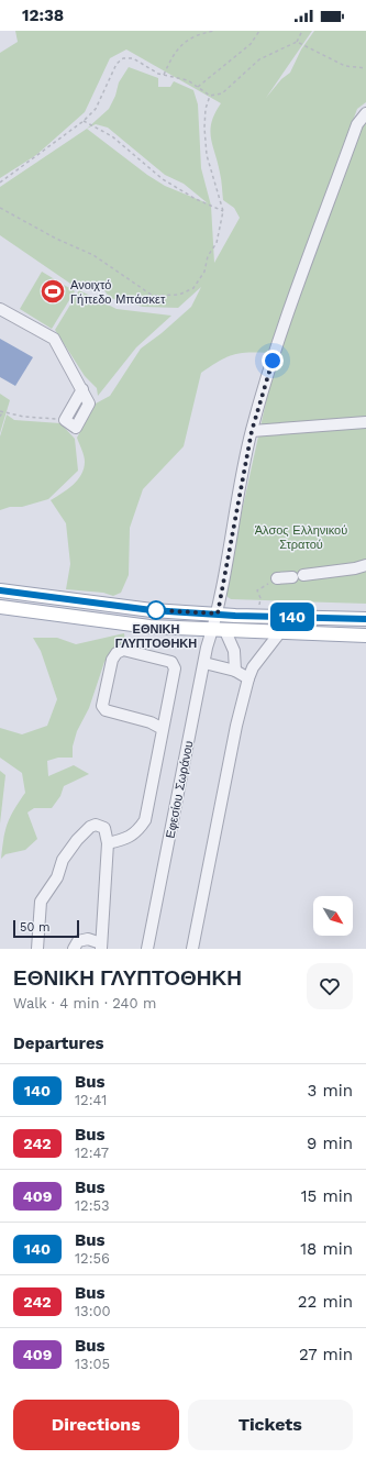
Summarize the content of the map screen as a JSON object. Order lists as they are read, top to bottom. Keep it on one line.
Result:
{"streets":{"street":["Εφεσίου Σωράνου"]},"parks":["Άλσος Ελληνικού Στρατού"],"places":{"sports":["Ανοιχτό Γήπεδο Μπάσκετ"],"other":["ΕΘΝΙΚΗ ΓΛΥΠΤΟΘΗΚΗ"]},"lines":["bus line 140"],"scale_bar":"50 m","north":"bottom right","page":{"status":"12:38","on_map":"140","scale":"50 m","heading":[["ΕΘΝΙΚΗ ΓΛΥΠΤΟΘΗΚΗ","Walk · 4 min · 240 m"],"Departures"],"list":[{"mark":"140","name":"Bus","note":"12:41","value":"3 min"},{"mark":"242","name":"Bus","note":"12:47","value":"9 min"},{"mark":"409","name":"Bus","note":"12:53","value":"15 min"},{"mark":"140","name":"Bus","note":"12:56","value":"18 min"},{"mark":"242","name":"Bus","note":"13:00","value":"22 min"},{"mark":"409","name":"Bus","note":"13:05","value":"27 min"}],"buttons":["Directions","Tickets"]}}
